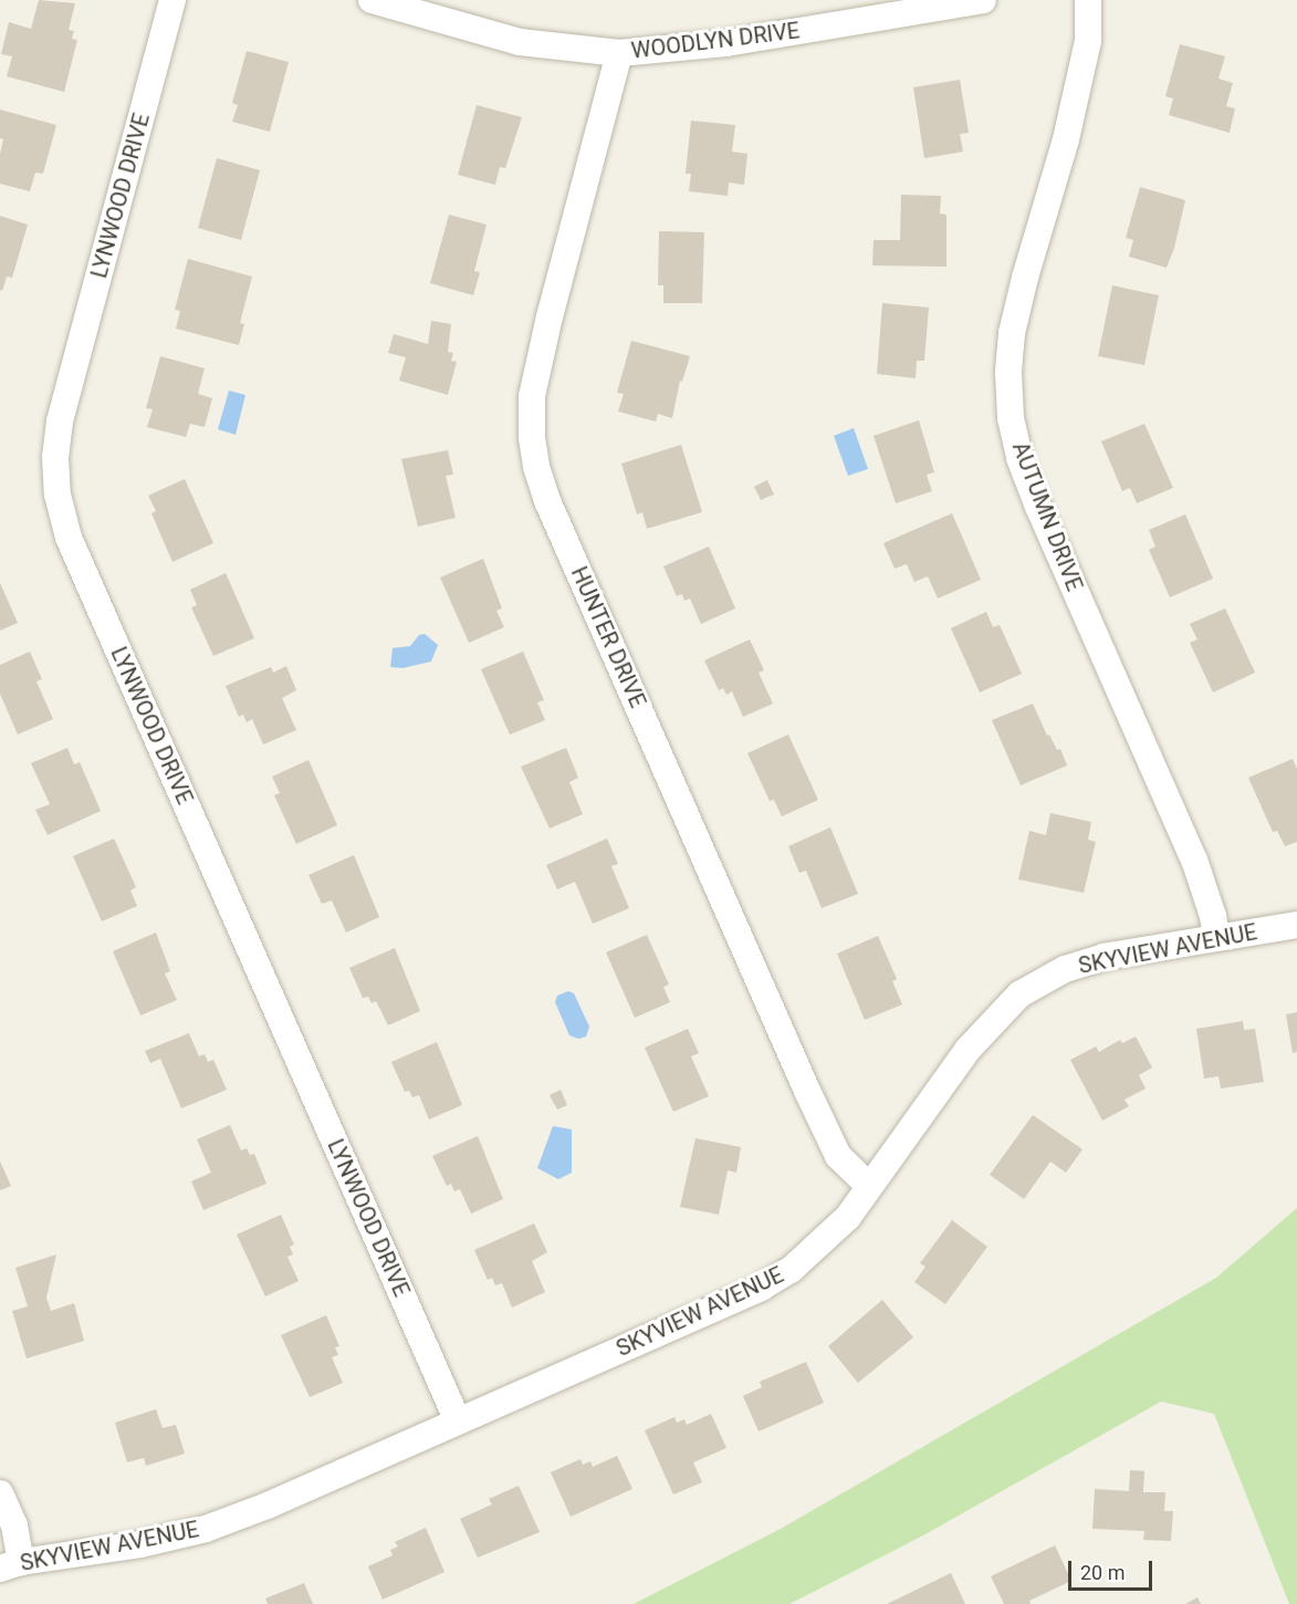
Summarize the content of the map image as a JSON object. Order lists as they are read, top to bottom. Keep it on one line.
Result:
{"streets":{"street":["WOODLYN DRIVE","LYNWOOD DRIVE","AUTUMN DRIVE","HUNTER DRIVE","SKYVIEW AVENUE"]},"crossings":[["WOODLYN DRIVE","HUNTER DRIVE"],["LYNWOOD DRIVE","SKYVIEW AVENUE"],["AUTUMN DRIVE","SKYVIEW AVENUE"],["HUNTER DRIVE","SKYVIEW AVENUE"]],"scale_bar":"20 m"}
